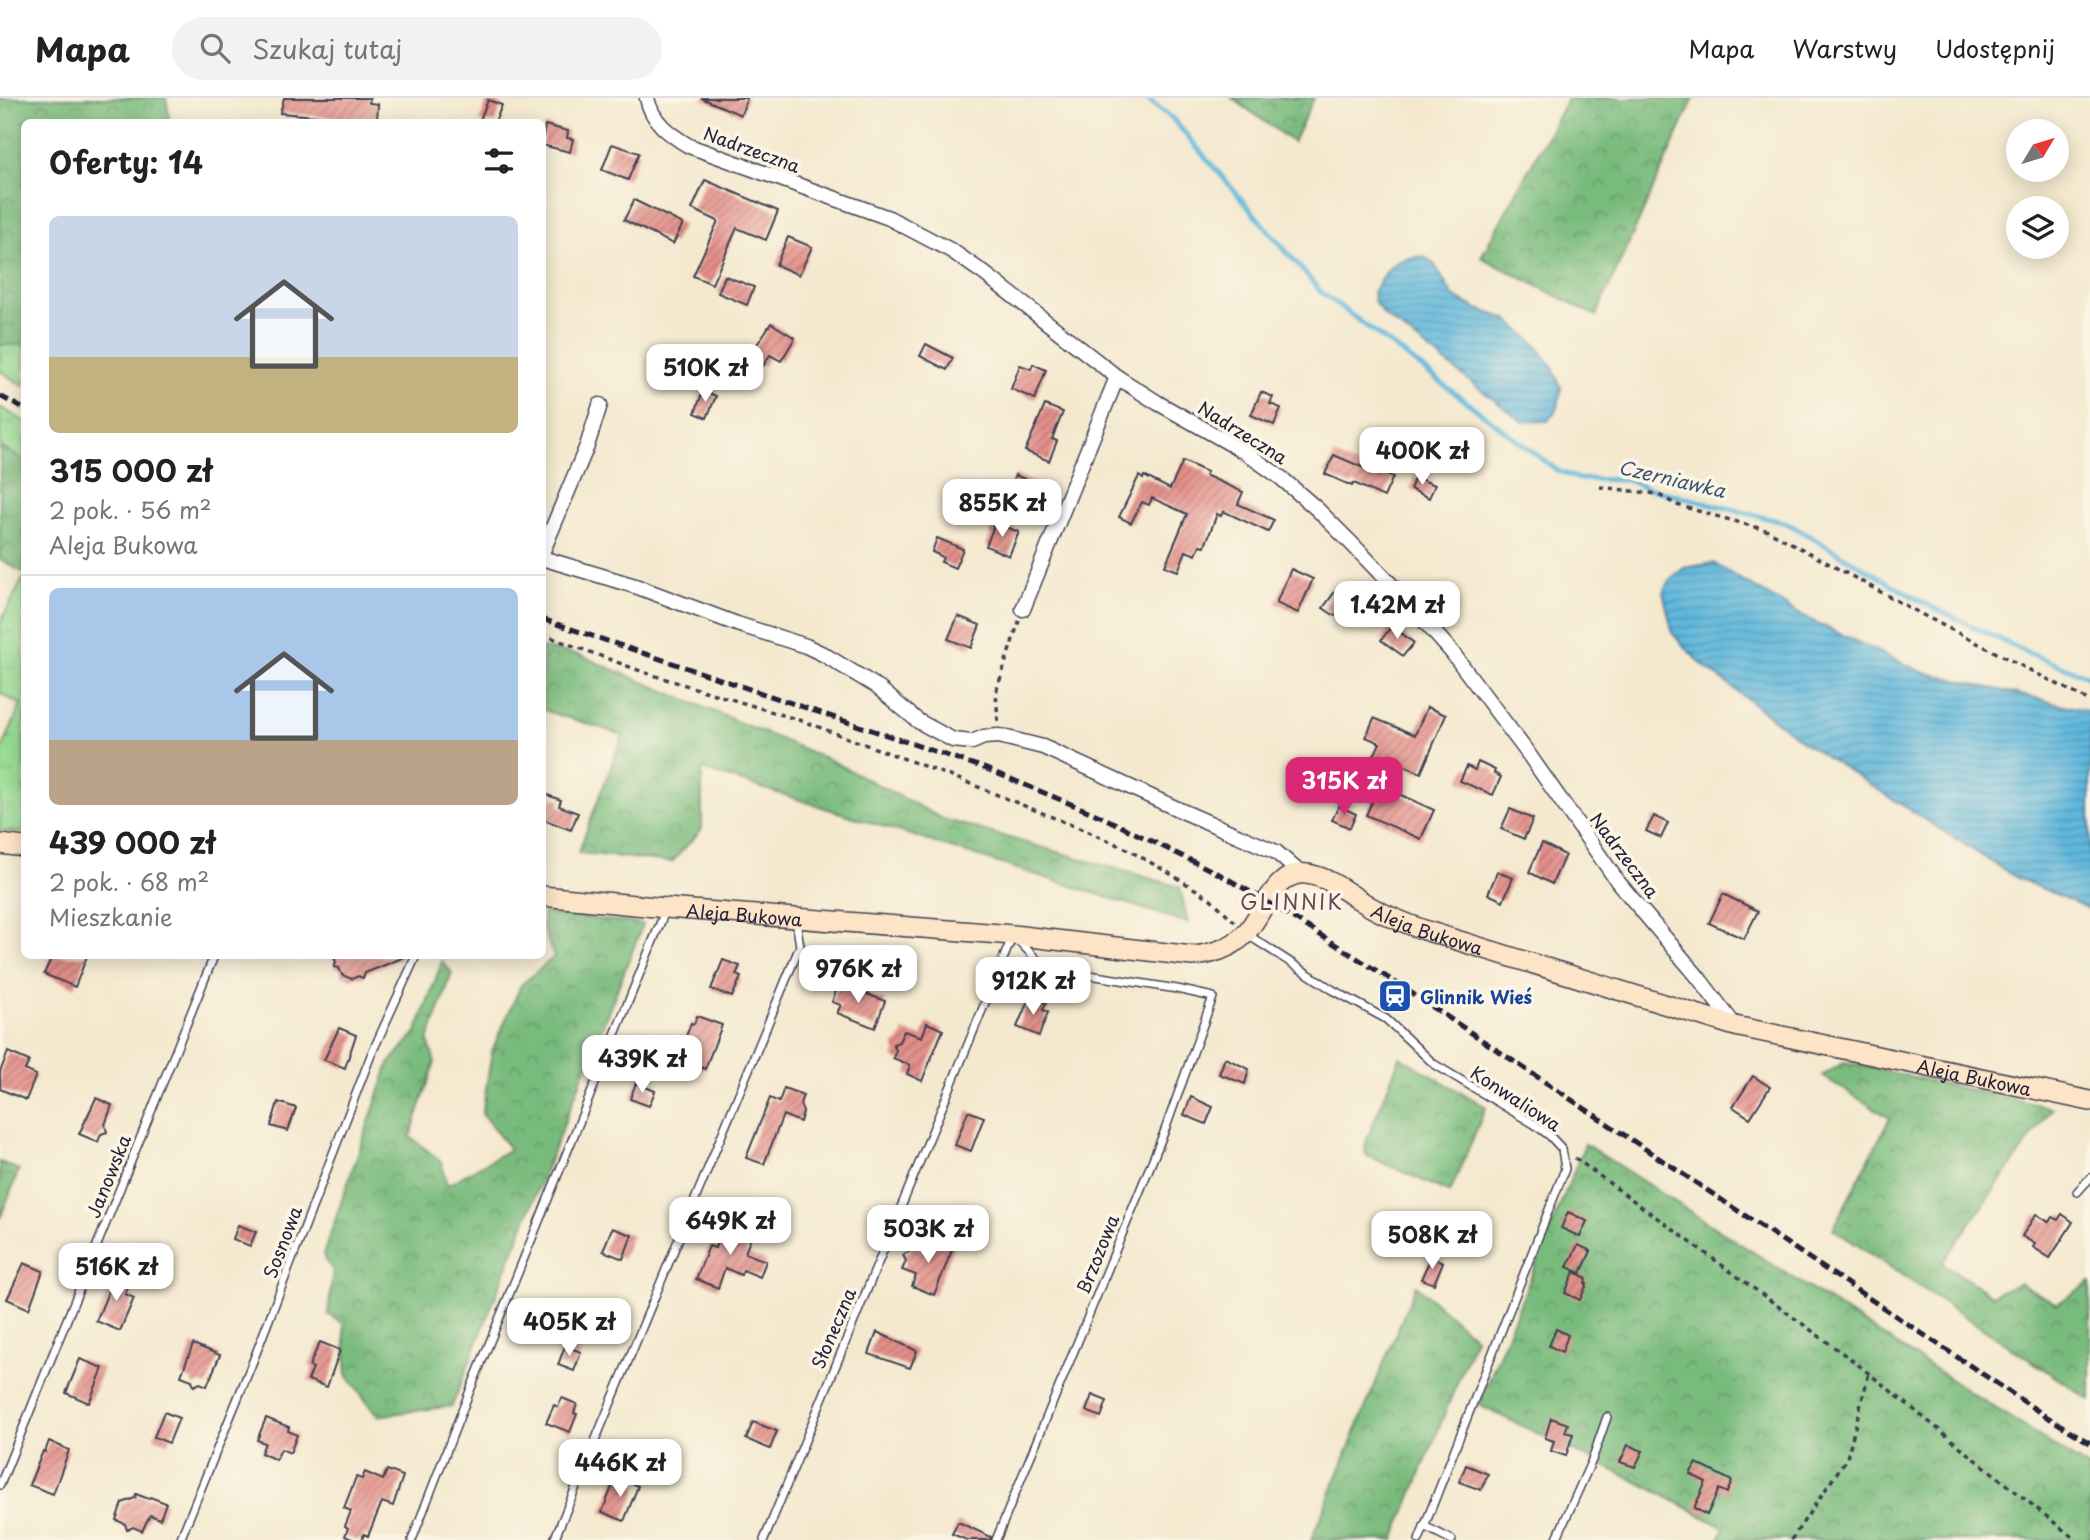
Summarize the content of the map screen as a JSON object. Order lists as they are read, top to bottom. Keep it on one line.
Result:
{"streets":{"street":["Nadrzeczna","Aleja Bukowa"],"lane":["Konwaliowa","Janowska","Sosnowa","Brzozowa","Słoneczna"]},"crossings":[["Nadrzeczna","Aleja Bukowa"],["Aleja Bukowa","Konwaliowa"],["Aleja Bukowa","Brzozowa"],["Aleja Bukowa","Słoneczna"],["Brzozowa","Słoneczna"]],"districts":["GLINNIK"],"water":["Czerniawka"],"places":{"station":["Glinnik Wieś"]},"north":"top right","page":{"header":"Mapa","search":"Szukaj tutaj","nav":["Mapa","Warstwy","Udostępnij"],"heading":"Oferty: 14","list":[{"name":"315 000 zł","note":"2 pok. · 56 m² · Aleja Bukowa"},{"name":"439 000 zł","note":"2 pok. · 68 m² · Mieszkanie"}],"price":["510K zł","400K zł","855K zł","1.42M zł","315K zł","976K zł","912K zł","439K zł","649K zł","503K zł","508K zł","516K zł","405K zł","446K zł"]}}
